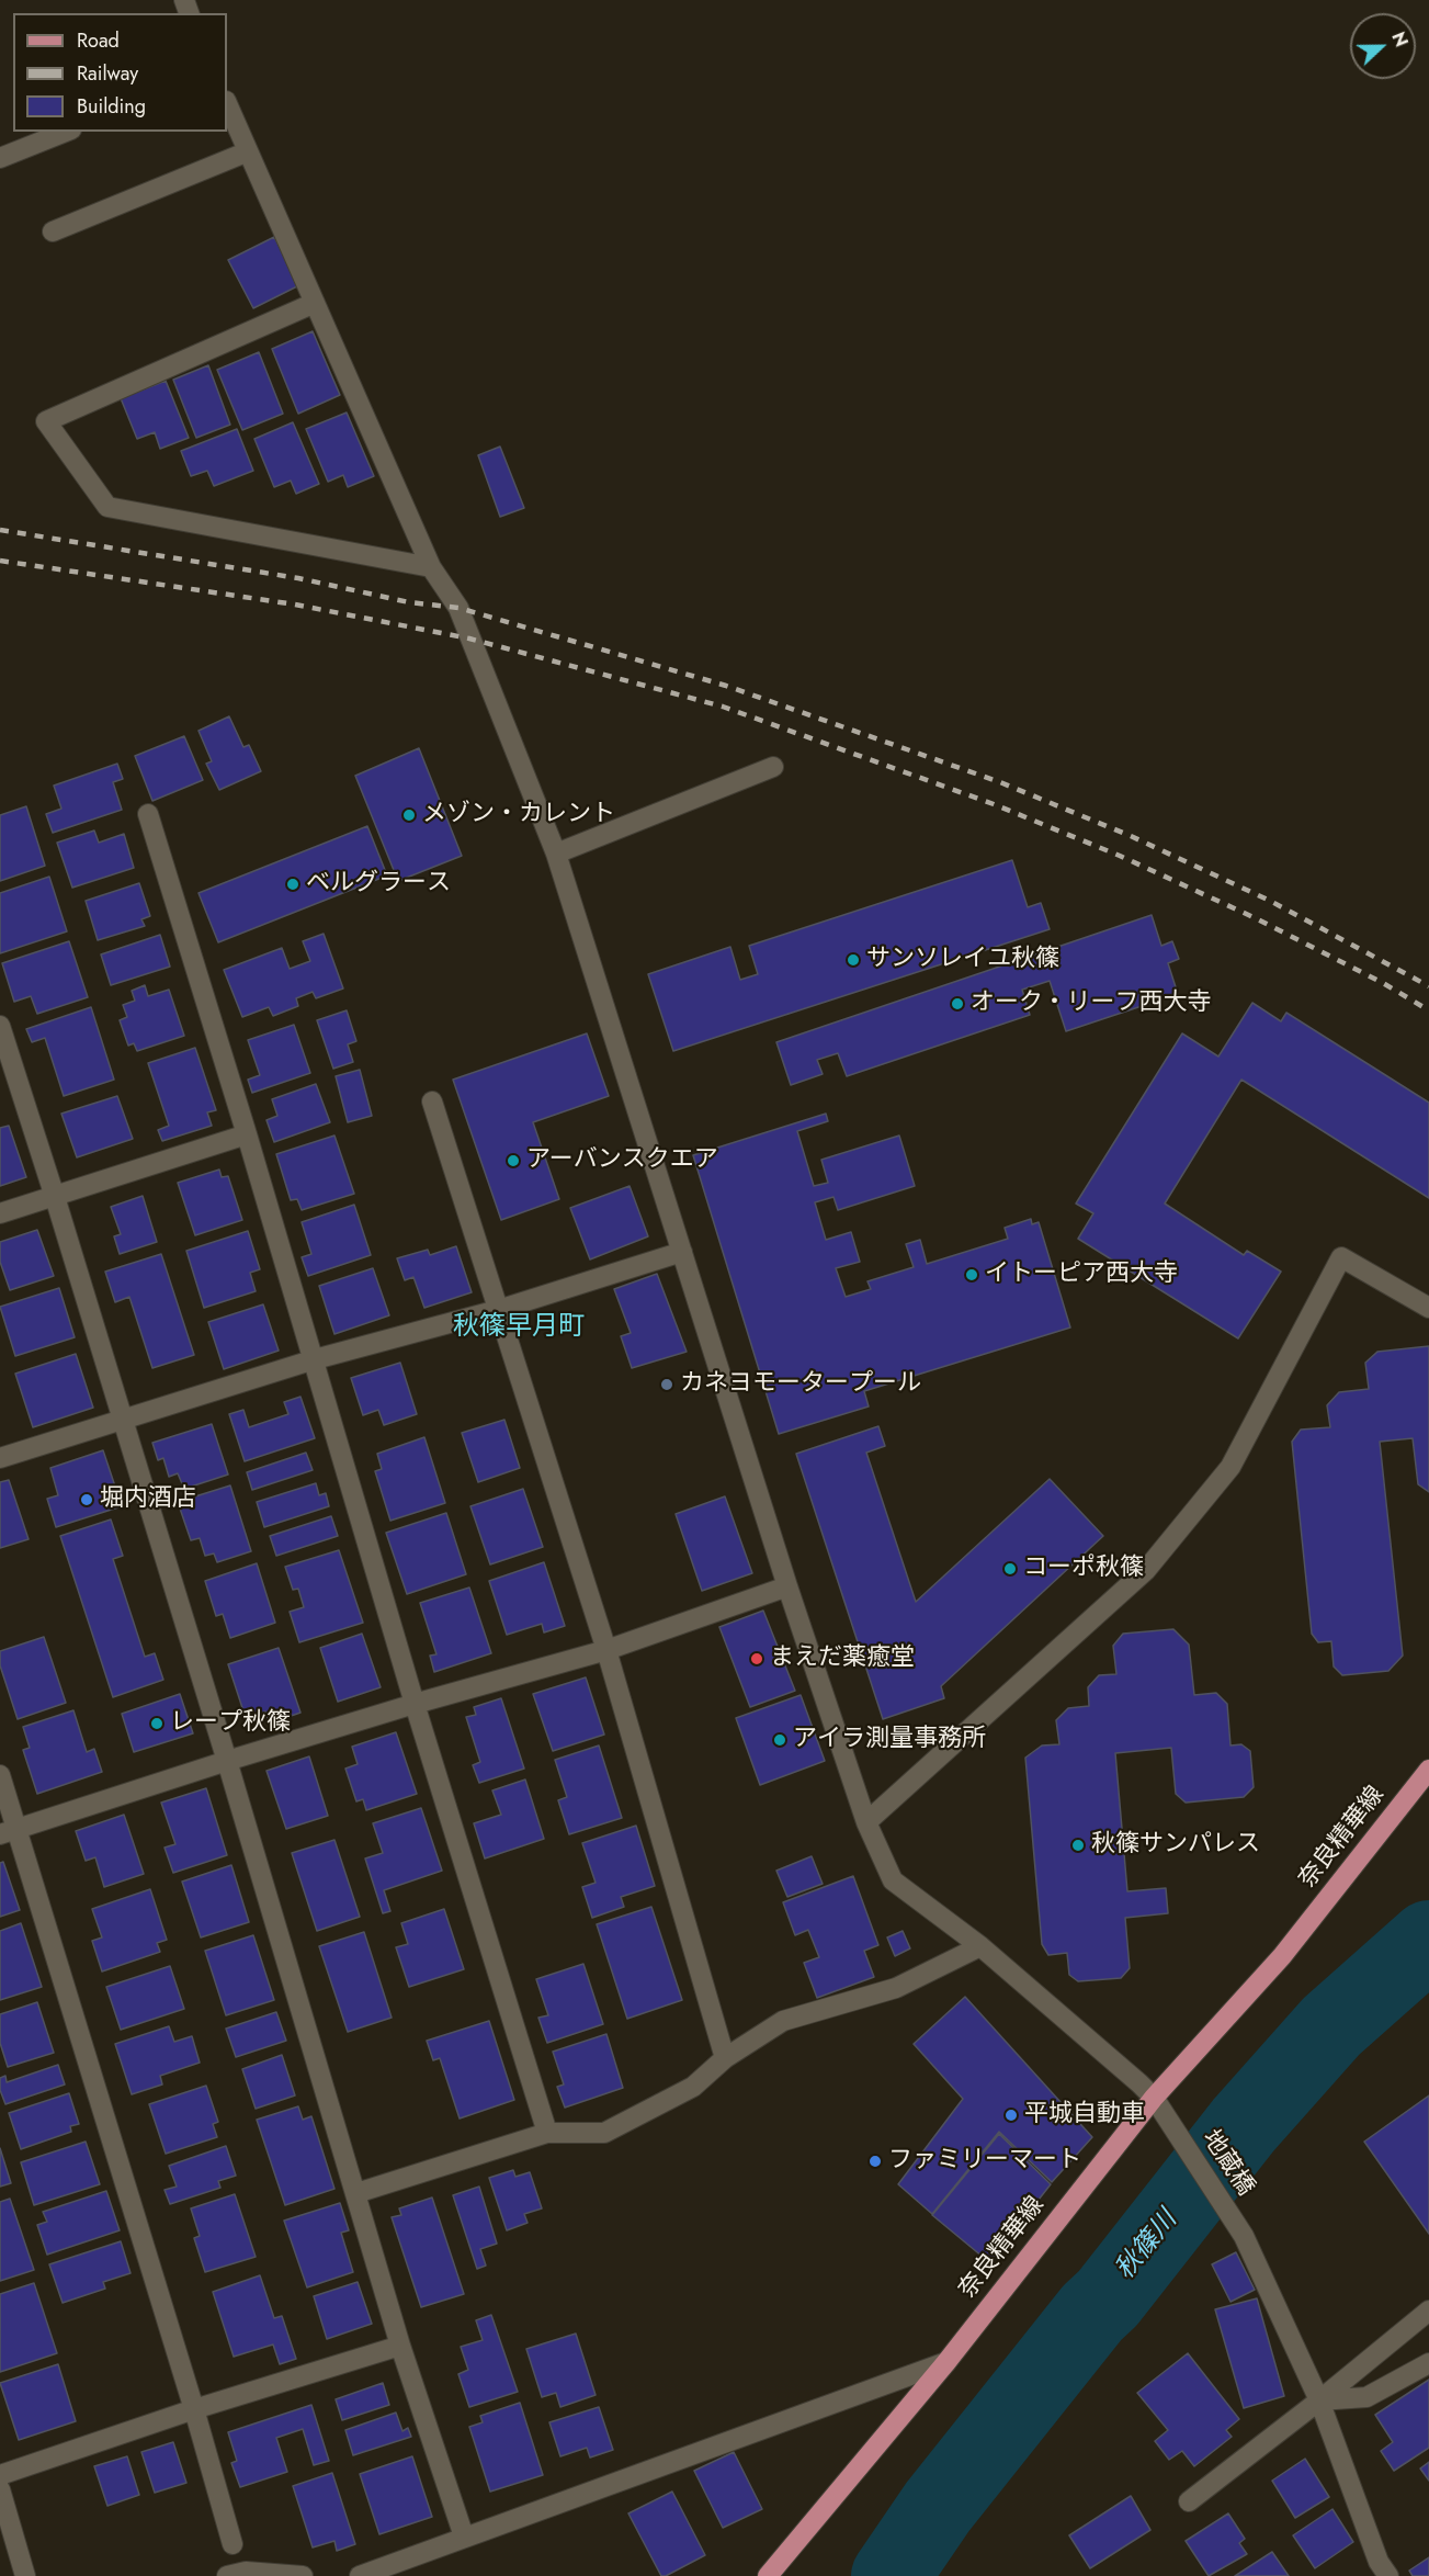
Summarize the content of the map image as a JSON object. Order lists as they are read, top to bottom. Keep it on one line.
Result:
{"streets":{"main road":["奈良精華線"],"street":["地蔵橋"]},"crossings":[["奈良精華線","地蔵橋"]],"districts":["秋篠早月町"],"water":["秋篠川"],"places":["メゾン・カレント","ベルグラース","サンソレイユ秋篠","オーク・リーフ西大寺","アーバンスクエア","イトーピア西大寺","カネヨモータープール","堀内酒店","コーポ秋篠","まえだ薬癒堂","レープ秋篠","アイラ測量事務所","秋篠サンパレス","平城自動車","ファミリーマート"],"legend":["Road","Railway","Building"],"north":"right"}
